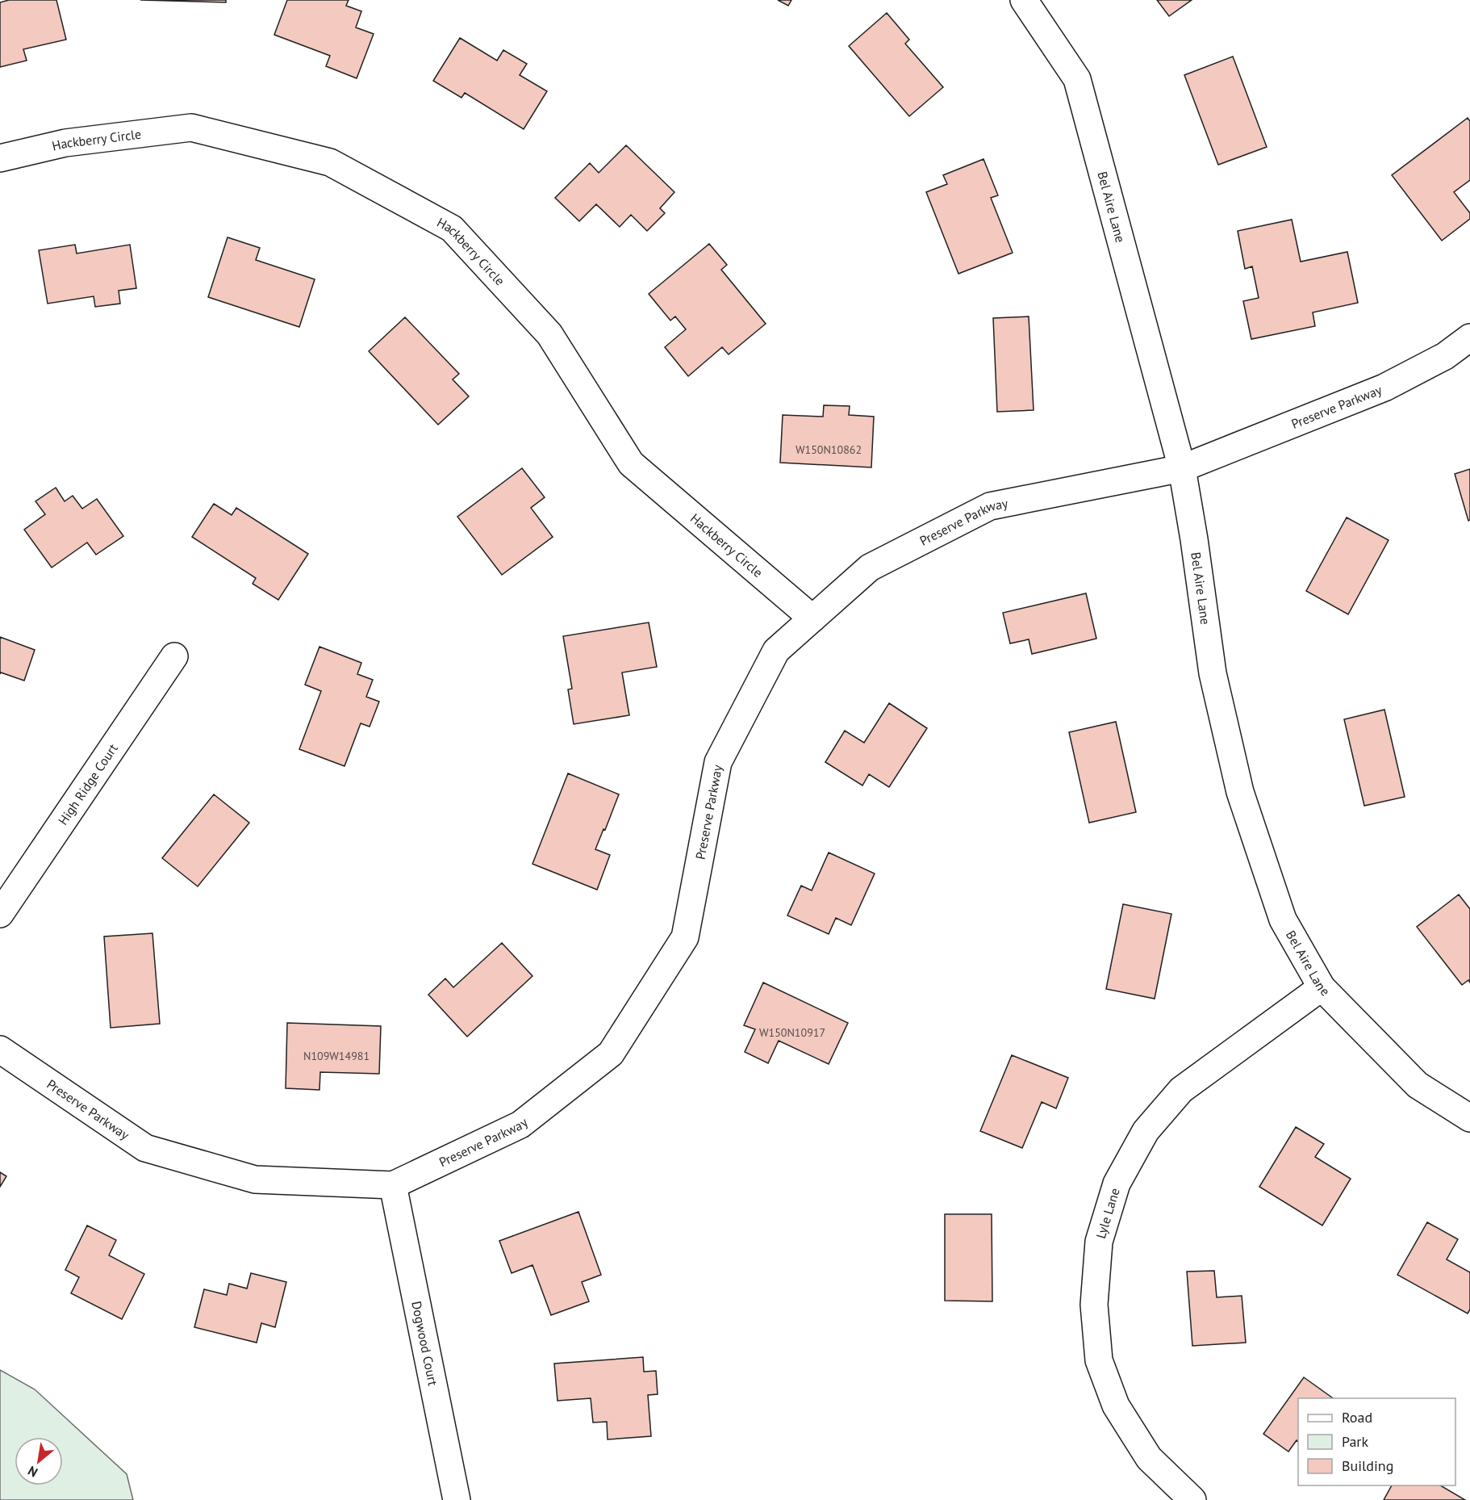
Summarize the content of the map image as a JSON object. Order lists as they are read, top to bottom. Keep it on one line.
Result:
{"streets":{"street":["Hackberry Circle","Bel Aire Lane","Preserve Parkway","High Ridge Court","Lyle Lane","Dogwood Court"]},"crossings":[["Hackberry Circle","Preserve Parkway"],["Bel Aire Lane","Preserve Parkway"],["Bel Aire Lane","Lyle Lane"],["Preserve Parkway","Dogwood Court"]],"house_numbers":["W150N10862","W150N10917","N109W14981"],"legend":["Road","Park","Building"],"north":"bottom left"}
